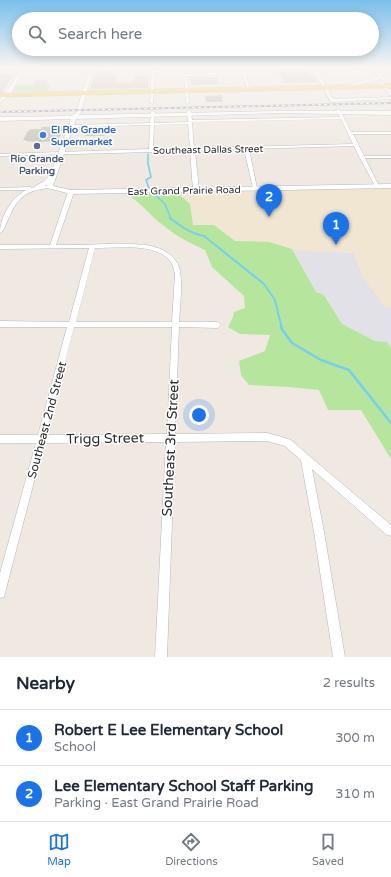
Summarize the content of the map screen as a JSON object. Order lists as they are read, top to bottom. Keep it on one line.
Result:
{"streets":{"street":["Southeast Dallas Street","East Grand Prairie Road","Southeast 2nd Street","Trigg Street","Southeast 3rd Street"]},"crossings":[["Southeast 2nd Street","Trigg Street"],["Southeast 2nd Street","Southeast 3rd Street"],["Trigg Street","Southeast 3rd Street"]],"places":["El Rio Grande Supermarket","Rio Grande Parking"],"page":{"search":"Search here","pins":["2","1"],"heading":["Nearby","2 results"],"list":[{"mark":"1","name":"Robert E Lee Elementary School","note":"School","value":"300 m"},{"mark":"2","name":"Lee Elementary School Staff Parking","note":"Parking · East Grand Prairie Road","value":"310 m"}],"nav":["Map","Directions","Saved"]}}
